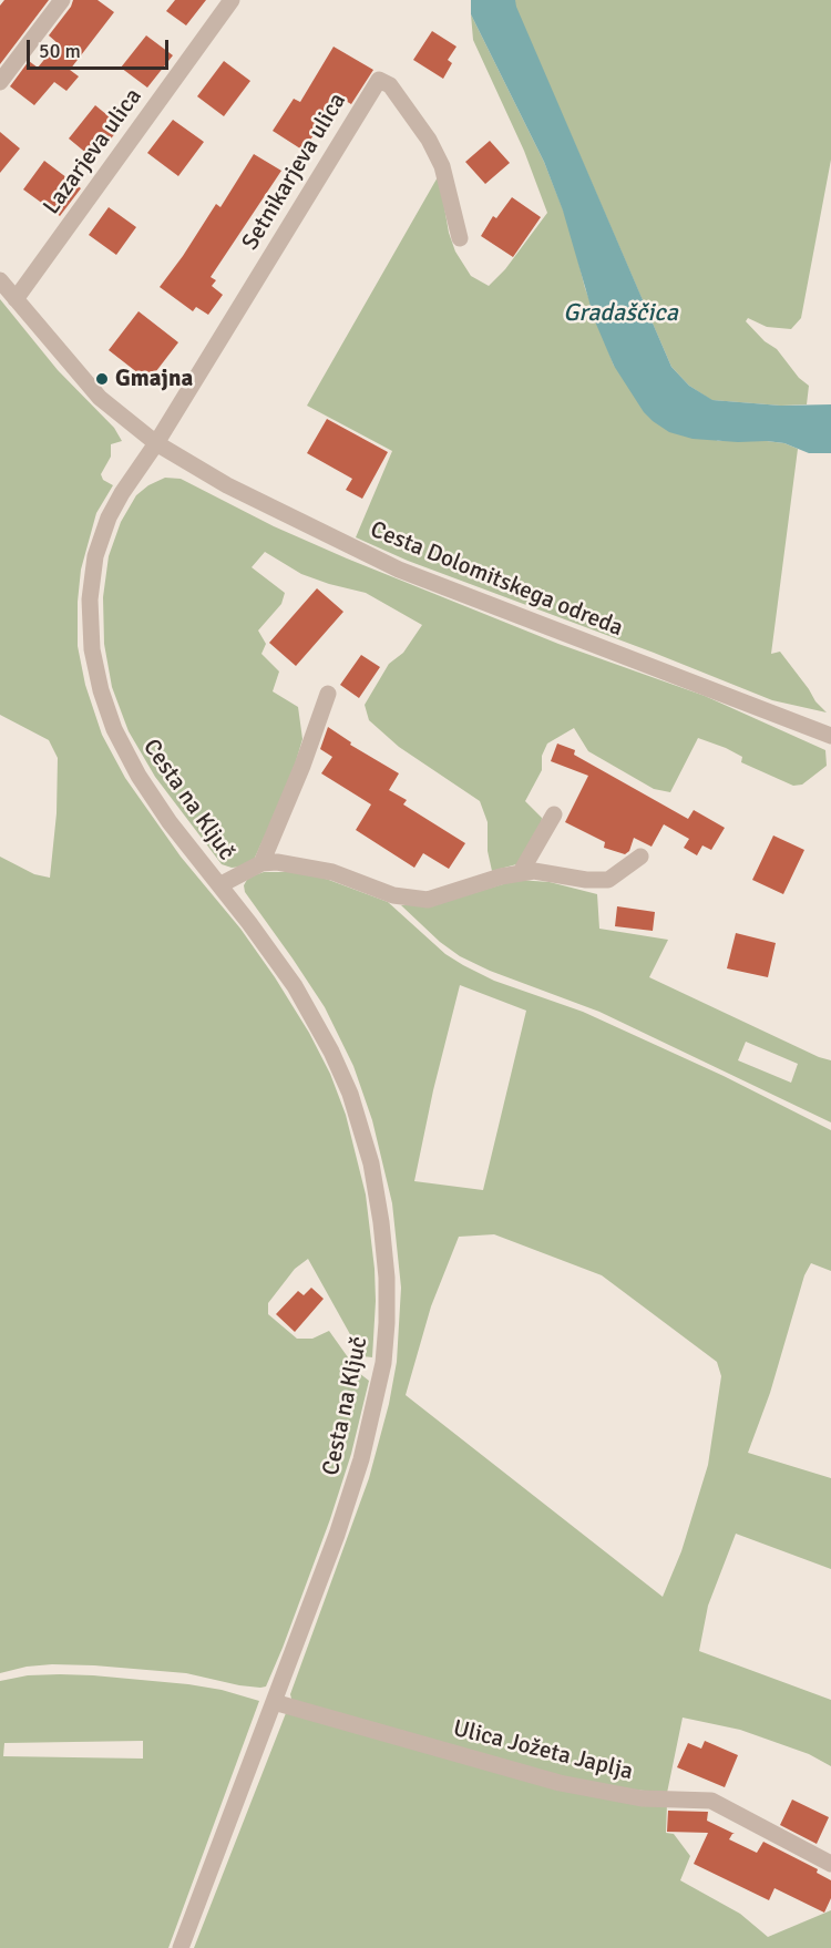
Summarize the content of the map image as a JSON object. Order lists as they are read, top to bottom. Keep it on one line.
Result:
{"streets":{"street":["Lazarjeva ulica","Setnikarjeva ulica","Cesta Dolomitskega odreda","Cesta na Ključ","Ulica Jožeta Japlja"]},"crossings":[["Lazarjeva ulica","Cesta Dolomitskega odreda"],["Setnikarjeva ulica","Cesta Dolomitskega odreda"],["Setnikarjeva ulica","Cesta na Ključ"],["Cesta Dolomitskega odreda","Cesta na Ključ"],["Cesta na Ključ","Ulica Jožeta Japlja"]],"water":["Gradaščica"],"places":["Gmajna"],"scale_bar":"50 m"}
